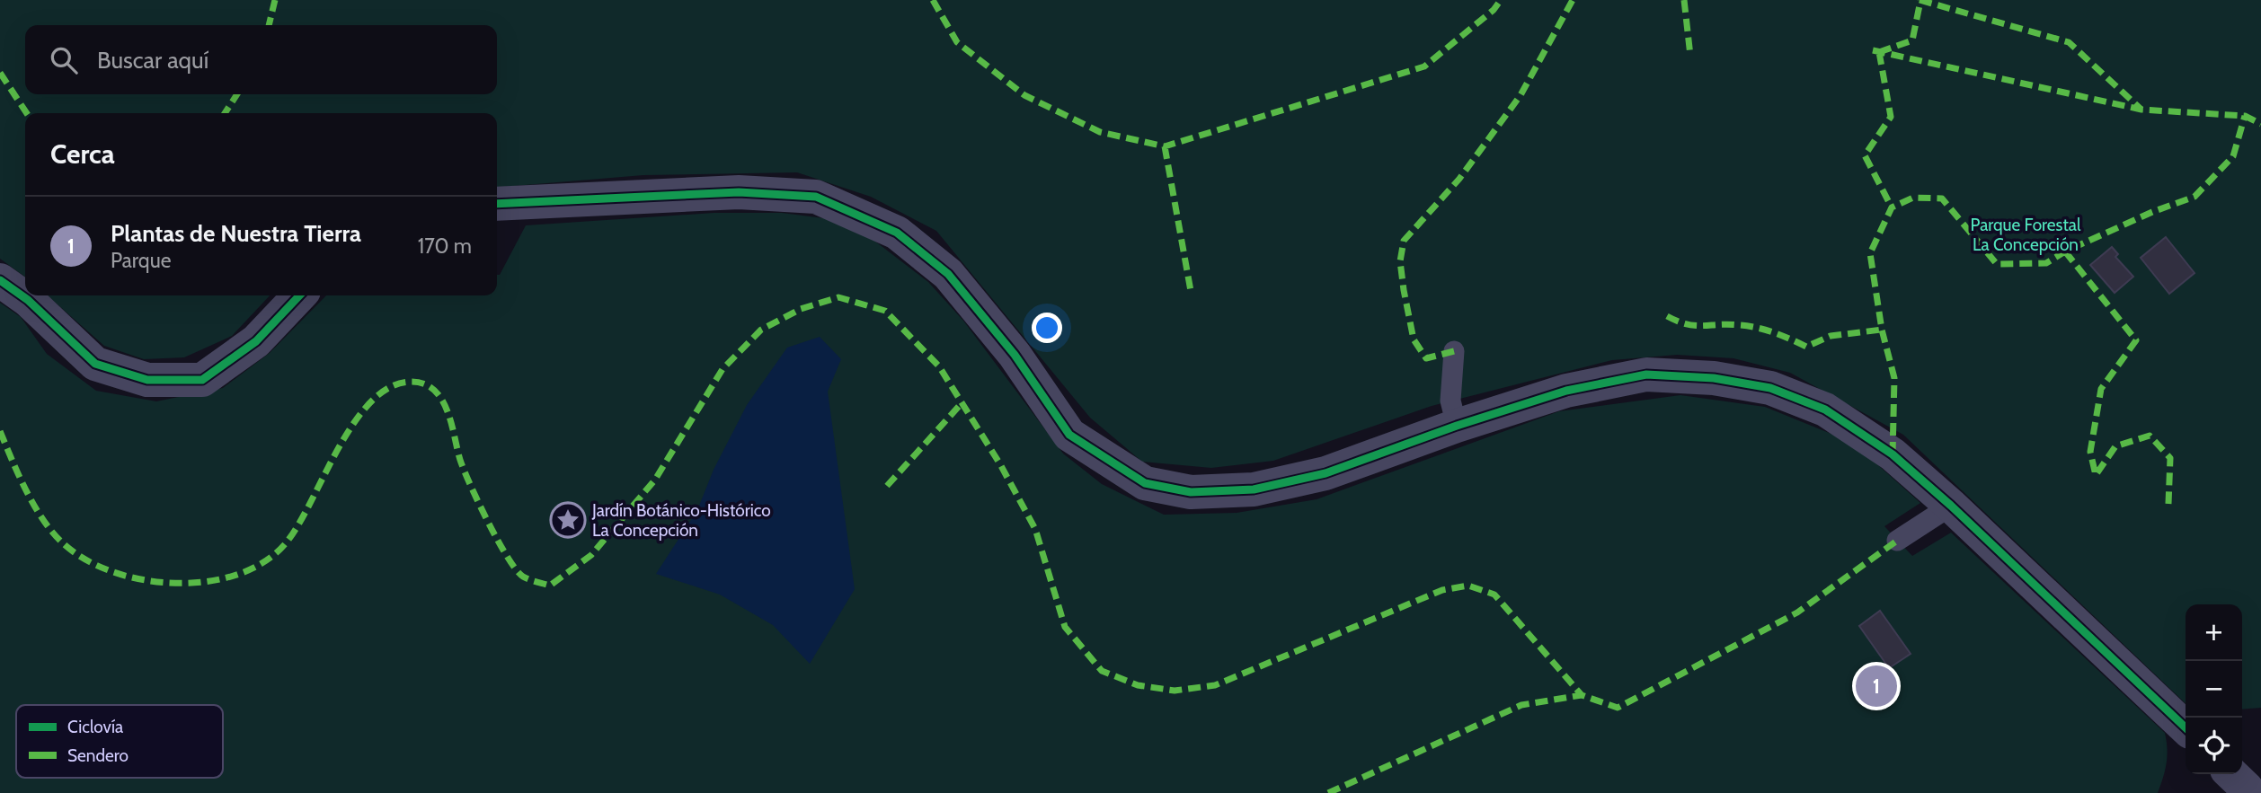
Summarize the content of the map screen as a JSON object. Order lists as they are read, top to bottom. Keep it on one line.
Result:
{"parks":["Parque Forestal La Concepción"],"places":{"place":["Jardín Botánico-Histórico La Concepción"]},"legend":["Ciclovía","Sendero"],"page":{"search":"Buscar aquí","heading":"Cerca","list":[{"mark":"1","name":"Plantas de Nuestra Tierra","note":"Parque","value":"170 m"}],"map_buttons":["+","−"],"pins":"1"}}
